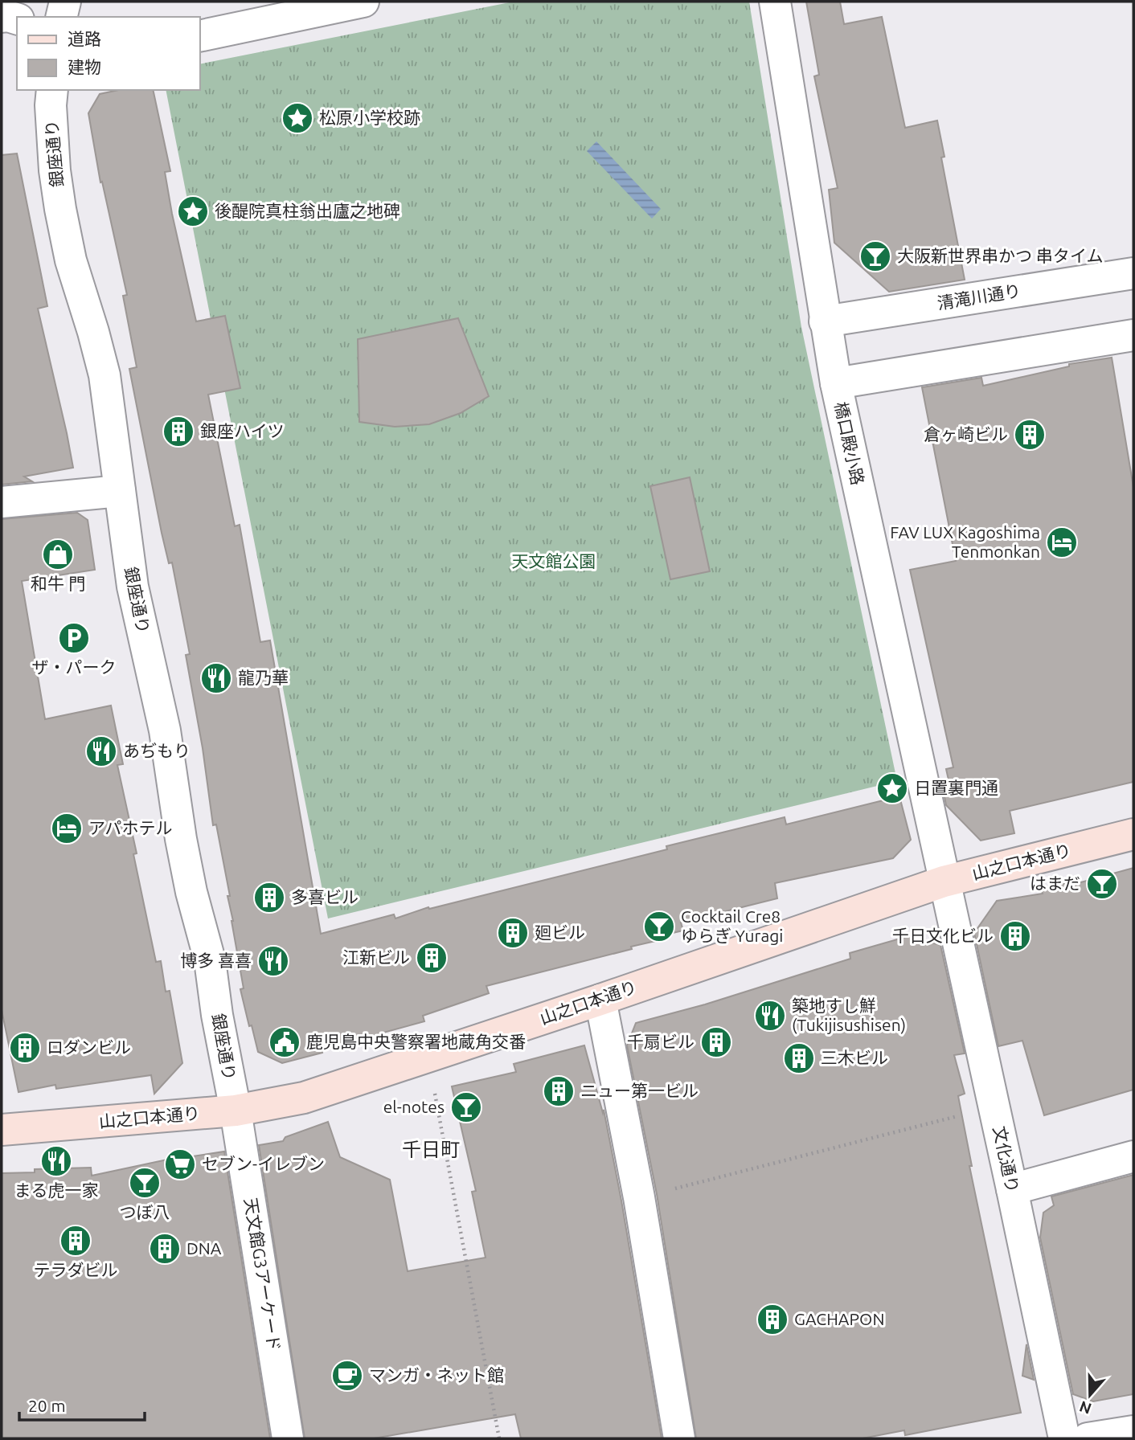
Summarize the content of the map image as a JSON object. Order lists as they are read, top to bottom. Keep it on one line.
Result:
{"streets":{"street":["銀座通り","清滝川通り","橋口殿小路","山之口本通り","文化通り","天文館G3アーケード"]},"crossings":[["銀座通り","山之口本通り"],["銀座通り","天文館G3アーケード"],["清滝川通り","橋口殿小路"],["橋口殿小路","山之口本通り"],["橋口殿小路","文化通り"],["山之口本通り","文化通り"],["山之口本通り","天文館G3アーケード"]],"districts":["千日町"],"parks":["天文館公園"],"places":{"place":["松原小学校跡","後醍院真柱翁出廬之地碑","日置裏門通"],"bar":["大阪新世界串かつ 串タイム","はまだ","Cocktail Cre8 ゆらぎ Yuragi","el-notes","つぼ八"],"building":["銀座ハイツ","倉ヶ崎ビル","多喜ビル","廻ビル","千日文化ビル","江新ビル","千扇ビル","ロダンビル","三木ビル","ニュー第一ビル","テラダビル","DNA","GACHAPON"],"hotel":["FAV LUX Kagoshima Tenmonkan","アパホテル"],"shop":["和牛 門"],"parking":["ザ・パーク"],"restaurant":["龍乃華","あぢもり","博多 喜喜","築地すし鮮 (Tukijisushisen)","まる虎一家"],"public building":["鹿児島中央警察署地蔵角交番"],"supermarket":["セブン-イレブン"],"cafe":["マンガ・ネット館"]},"legend":["道路","建物"],"scale_bar":"20 m","north":"bottom"}
